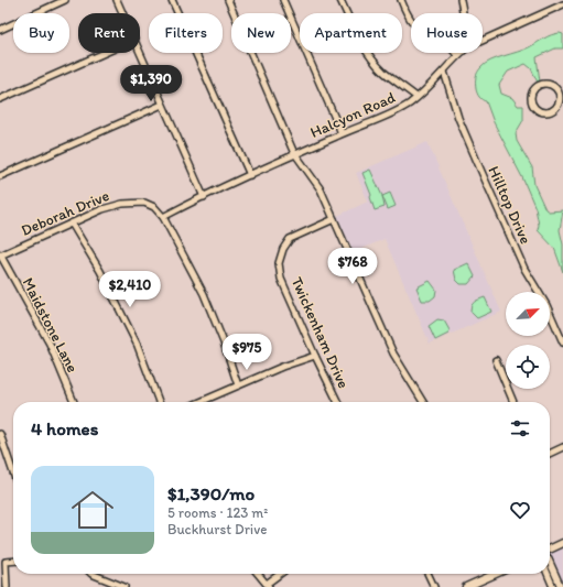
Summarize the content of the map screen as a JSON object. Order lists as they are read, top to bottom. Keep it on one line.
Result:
{"streets":{"street":["Halcyon Road","Hilltop Drive","Deborah Drive","Maidstone Lane","Twickenham Drive"]},"crossings":[["Halcyon Road","Hilltop Drive"],["Halcyon Road","Deborah Drive"],["Deborah Drive","Maidstone Lane"]],"north":"top right","page":{"chip":["Buy","Rent","Filters","New","Apartment","House"],"price":["$1,390","$768","$2,410","$975"],"heading":"4 homes","list":[{"name":"$1,390/mo","note":"5 rooms · 123 m² · Buckhurst Drive"}]}}
